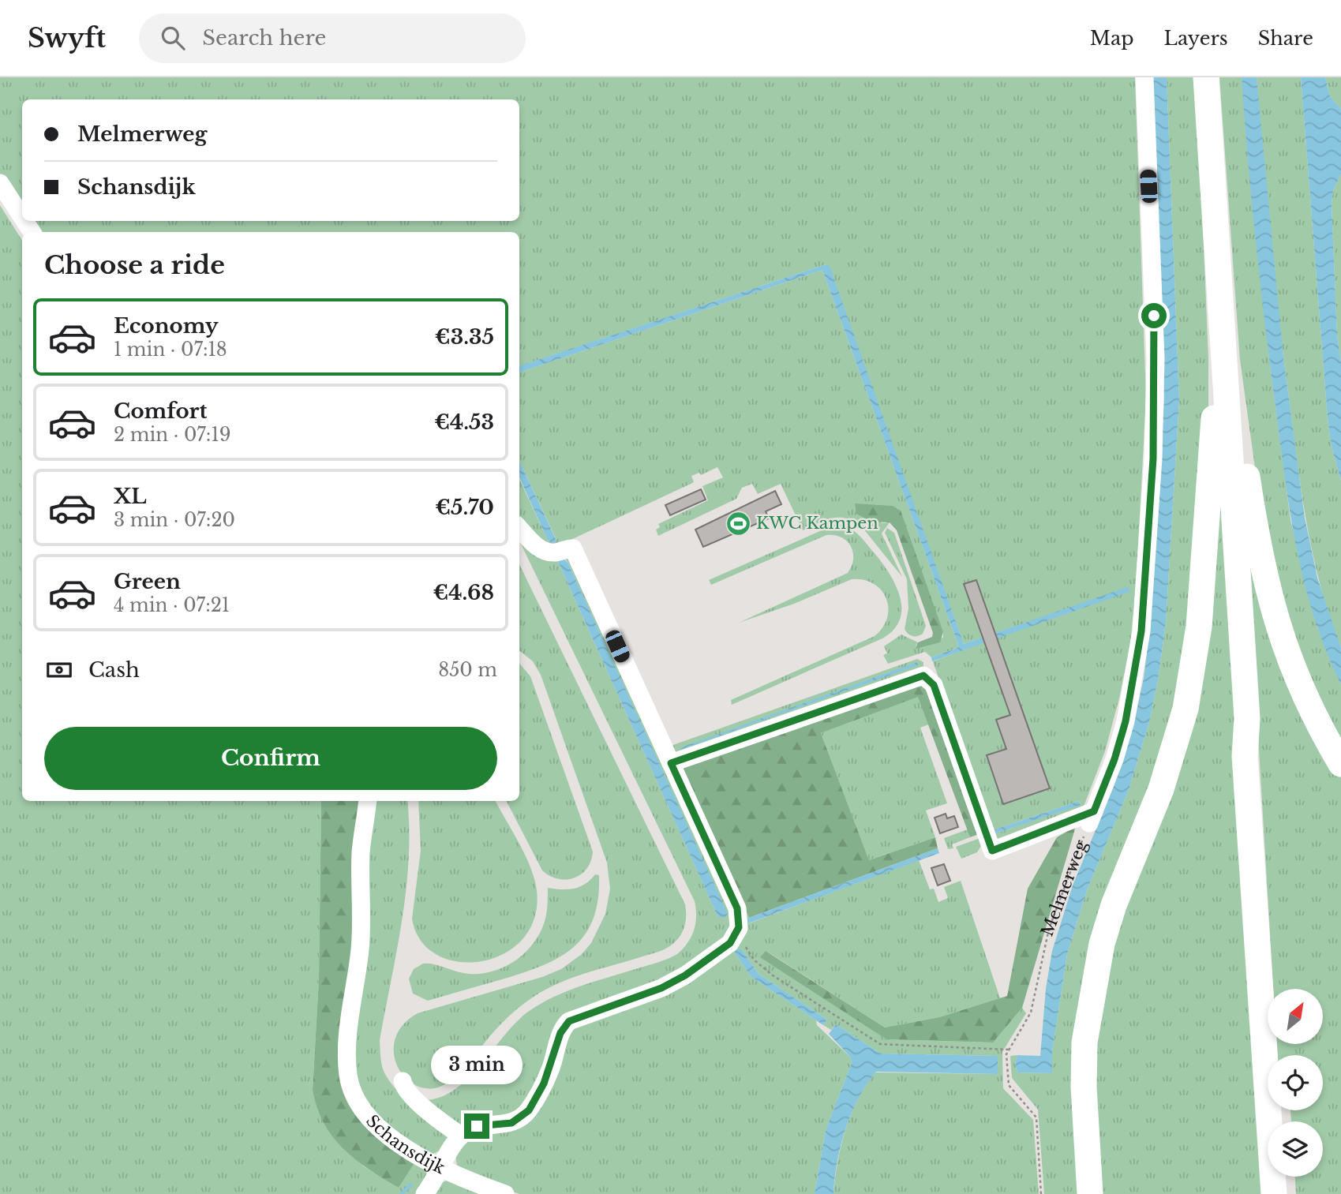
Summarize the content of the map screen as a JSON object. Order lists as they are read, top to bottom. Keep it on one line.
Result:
{"streets":{"street":["Schansdijk"],"path":["Melmerweg"]},"places":{"sports":["KWC Kampen"]},"north":"top right","page":{"header":"Swyft","search":"Search here","nav":["Map","Layers","Share"],"banner":["Melmerweg","Schansdijk"],"heading":"Choose a ride","list":[{"name":"Economy","note":"1 min · 07:18","value":"€3.35"},{"name":"Comfort","note":"2 min · 07:19","value":"€4.53"},{"name":"XL","note":"3 min · 07:20","value":"€5.70"},{"name":"Green","note":"4 min · 07:21","value":"€4.68"}],"pay":["Cash","850 m"],"buttons":"Confirm","bubble":"3 min"}}
